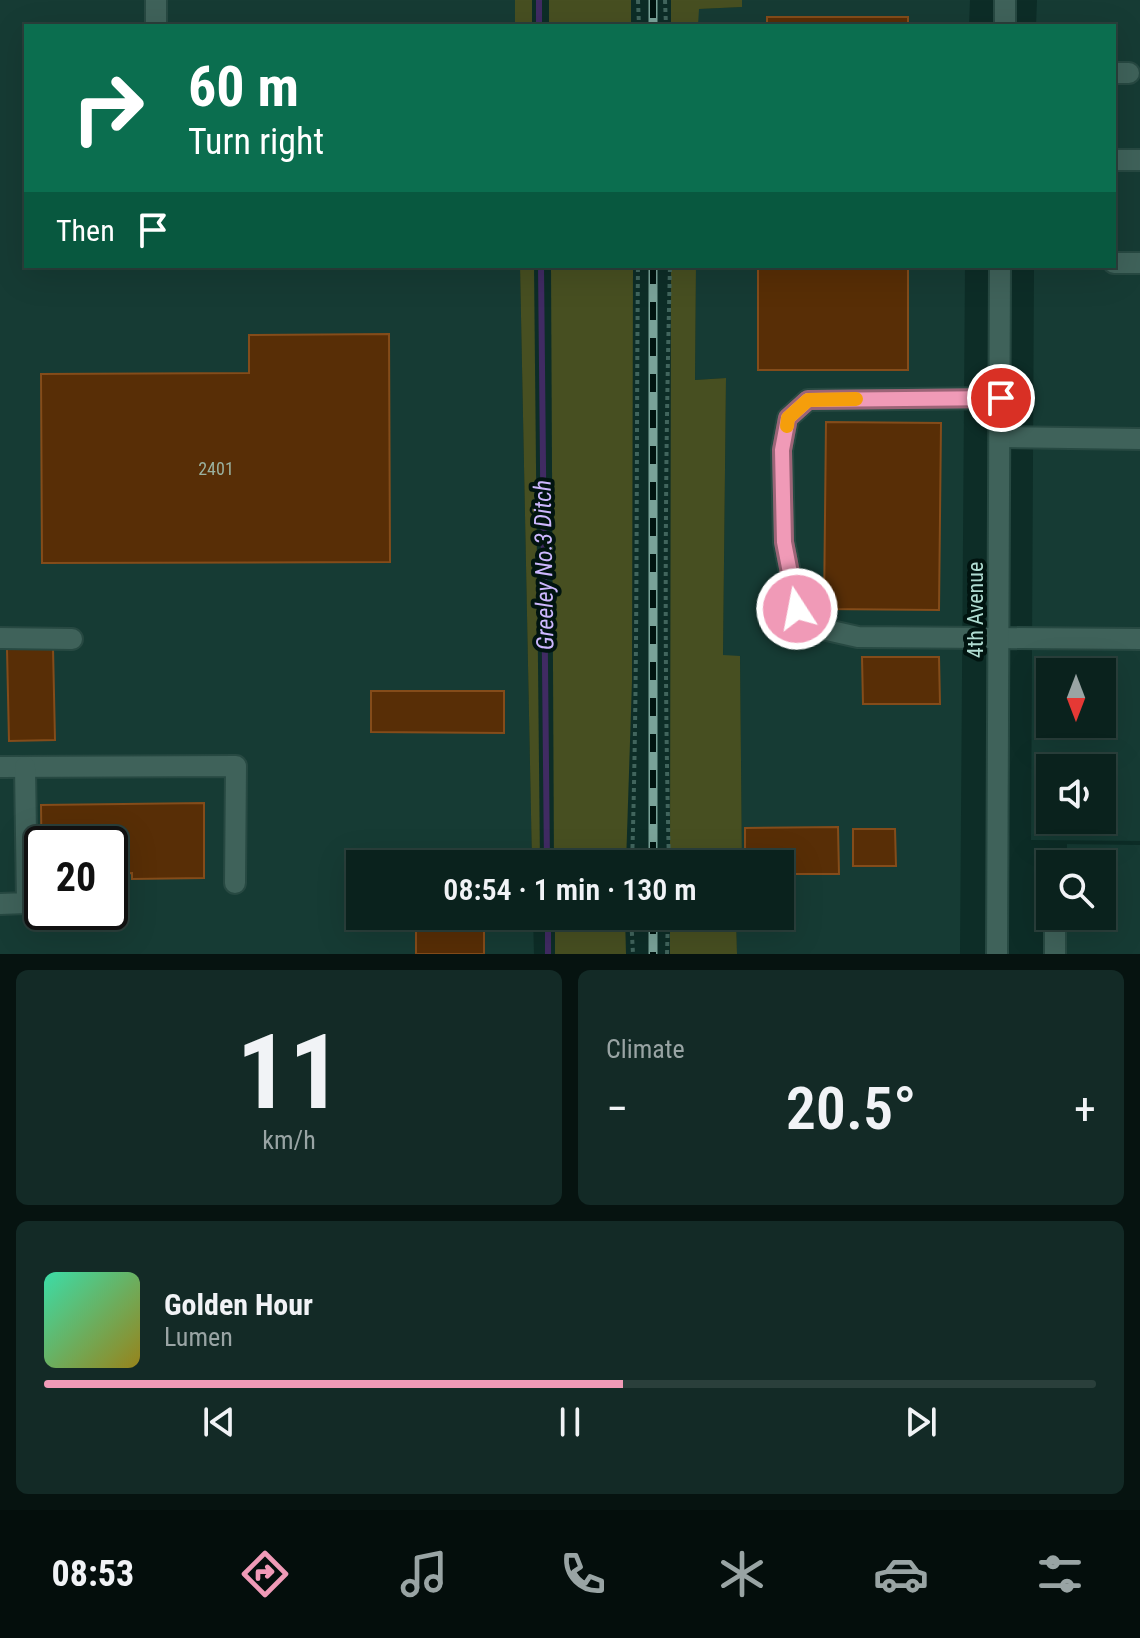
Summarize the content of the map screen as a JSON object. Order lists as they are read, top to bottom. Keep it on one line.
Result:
{"streets":{"street":["4th Avenue"]},"water":["Greeley No.3 Ditch"],"house_numbers":["2401"],"north":"bottom","page":{"turn":["60 m","Turn right"],"then":"Then","limit":"20","trip":"08:54 · 1 min · 130 m","tile":[["11","km/h"],"Climate"],"heat":["−","20.5°","+"],"song":["Golden Hour","Lumen"],"tabs":"08:53"}}
